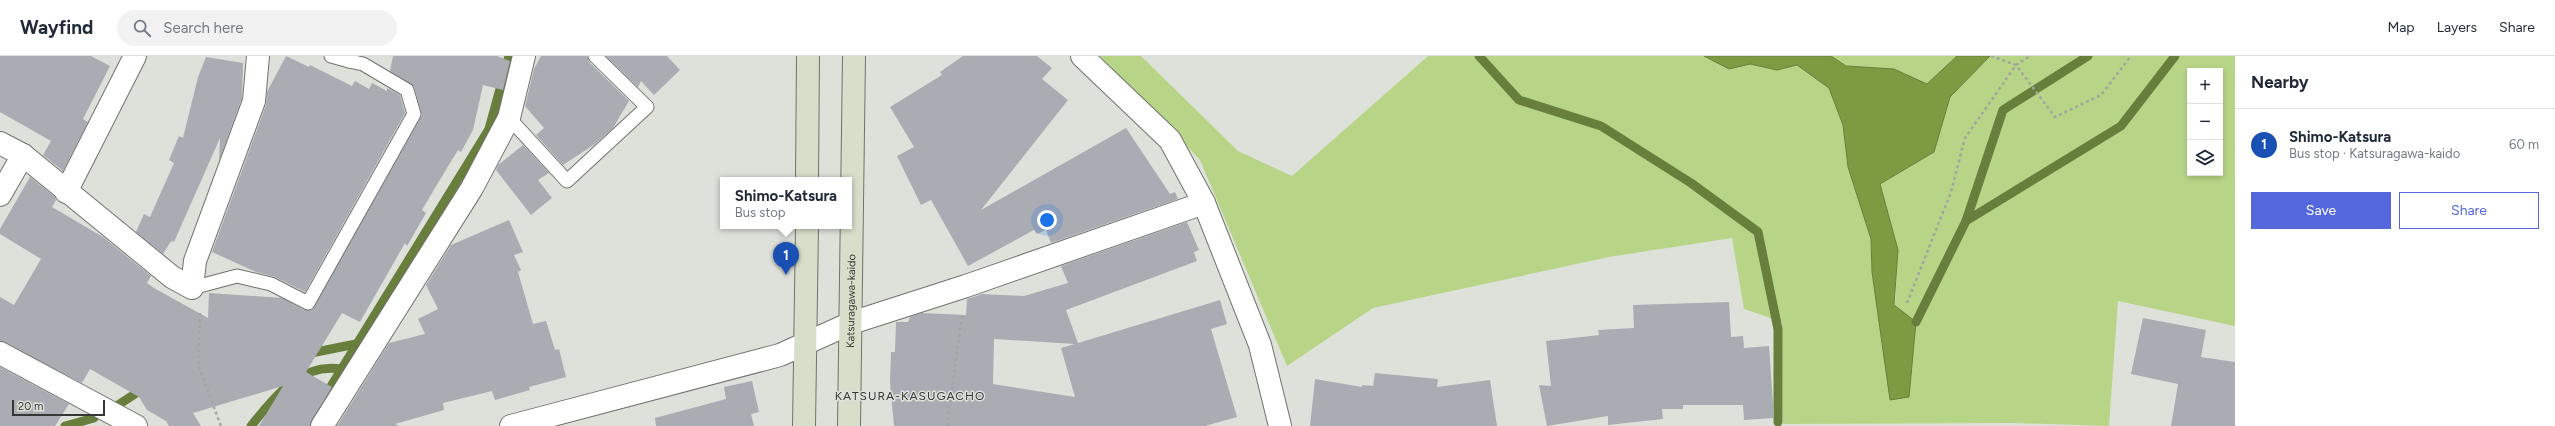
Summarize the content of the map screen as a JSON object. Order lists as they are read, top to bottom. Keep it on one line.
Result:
{"streets":{"street":["Katsuragawa-kaido"]},"districts":["KATSURA-KASUGACHO"],"scale_bar":"20 m","page":{"header":"Wayfind","search":"Search here","nav":["Map","Layers","Share"],"heading":"Nearby","map_buttons":["+","−"],"list":[{"mark":"1","name":"Shimo-Katsura","note":"Bus stop · Katsuragawa-kaido","value":"60 m"}],"popup":["Shimo-Katsura","Bus stop"],"buttons":["Save","Share"],"pins":"1","scale":"20 m"}}
